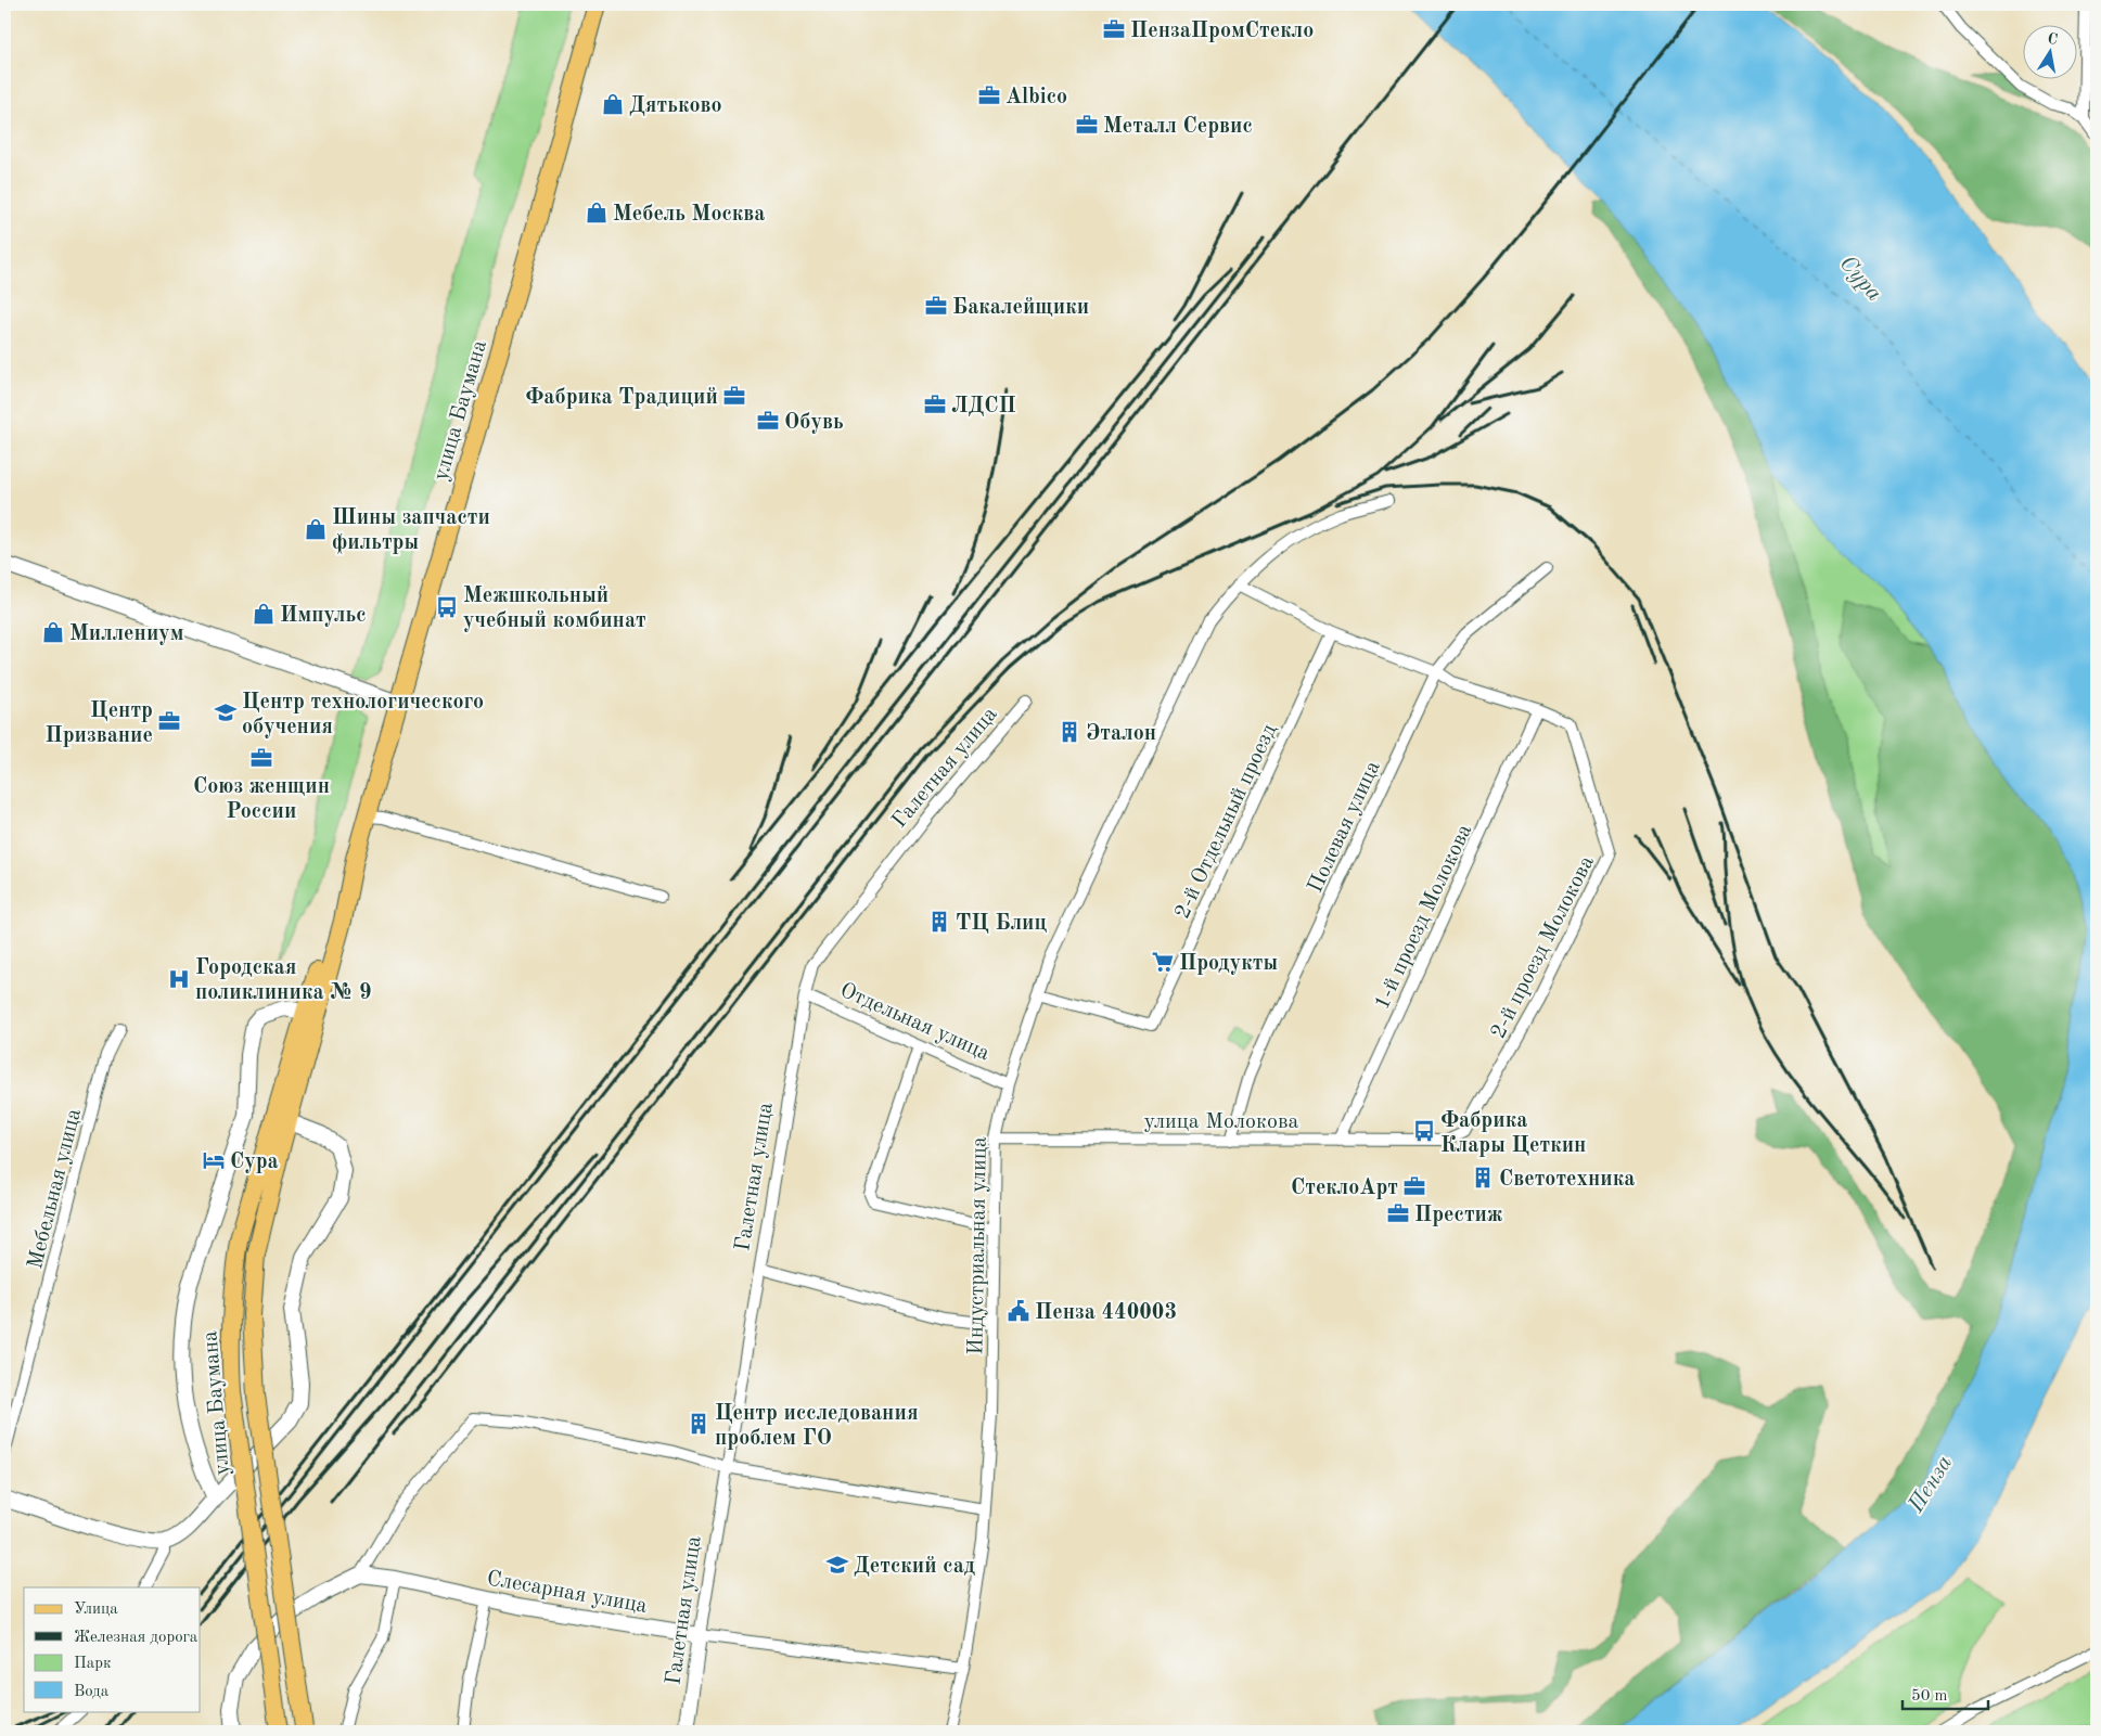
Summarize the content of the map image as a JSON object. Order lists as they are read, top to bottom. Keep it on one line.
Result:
{"streets":{"main road":["улица Баумана"],"street":["Галетная улица","2-й Отдельный проезд","Полевая улица","1-й проезд Молокова","2-й проезд Молокова","Отдельная улица","улица Молокова","Мебельная улица","Индустриальная улица","Слесарная улица"]},"crossings":[["Галетная улица","Отдельная улица"],["Галетная улица","Слесарная улица"],["2-й Отдельный проезд","Индустриальная улица"],["Полевая улица","улица Молокова"],["1-й проезд Молокова","2-й проезд Молокова"],["1-й проезд Молокова","улица Молокова"],["2-й проезд Молокова","улица Молокова"],["Отдельная улица","Индустриальная улица"],["улица Молокова","Индустриальная улица"],["Индустриальная улица","Слесарная улица"]],"water":["Сура","Пенза"],"places":{"office":["ПензаПромСтекло","Albico","Металл Сервис","Бакалейщики","Фабрика Традиций","ЛДСП","Обувь","Центр Призвание","Союз женщин России","СтеклоАрт","Престиж"],"shop":["Дятьково","Мебель Москва","Шины запчасти фильтры","Импульс","Миллениум"],"bus stop":["Межшкольный учебный комбинат","Фабрика Клары Цеткин"],"school or university":["Центр технологического обучения","Детский сад"],"building":["Эталон","ТЦ Блиц","Светотехника","Центр исследования проблем ГО"],"supermarket":["Продукты"],"hospital":["Городская поликлиника № 9"],"hotel":["Сура"],"public building":["Пенза 440003"]},"legend":["Улица","Железная дорога","Парк","Вода"],"scale_bar":"50 m","north":"top"}
